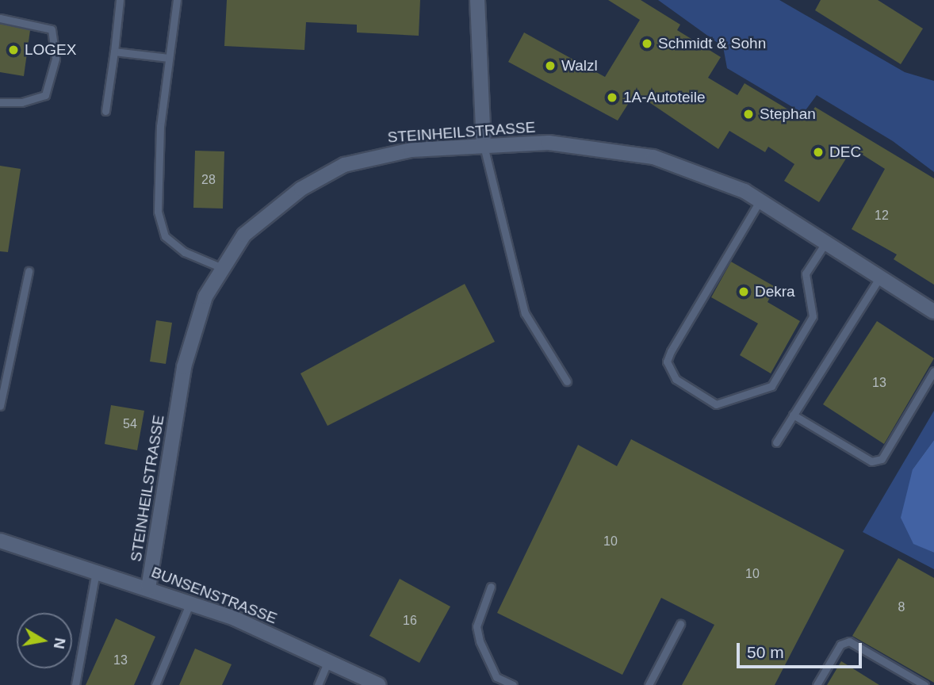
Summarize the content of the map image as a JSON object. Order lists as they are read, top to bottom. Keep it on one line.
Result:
{"streets":{"street":["STEINHEILSTRASSE","BUNSENSTRASSE"]},"crossings":[["STEINHEILSTRASSE","BUNSENSTRASSE"]],"places":["Schmidt & Sohn","LOGEX","Walzl","1A-Autoteile","Stephan","DEC","Dekra"],"house_numbers":["28","12","13","54","10","10","8","16","13"],"scale_bar":"50 m","north":"right"}
